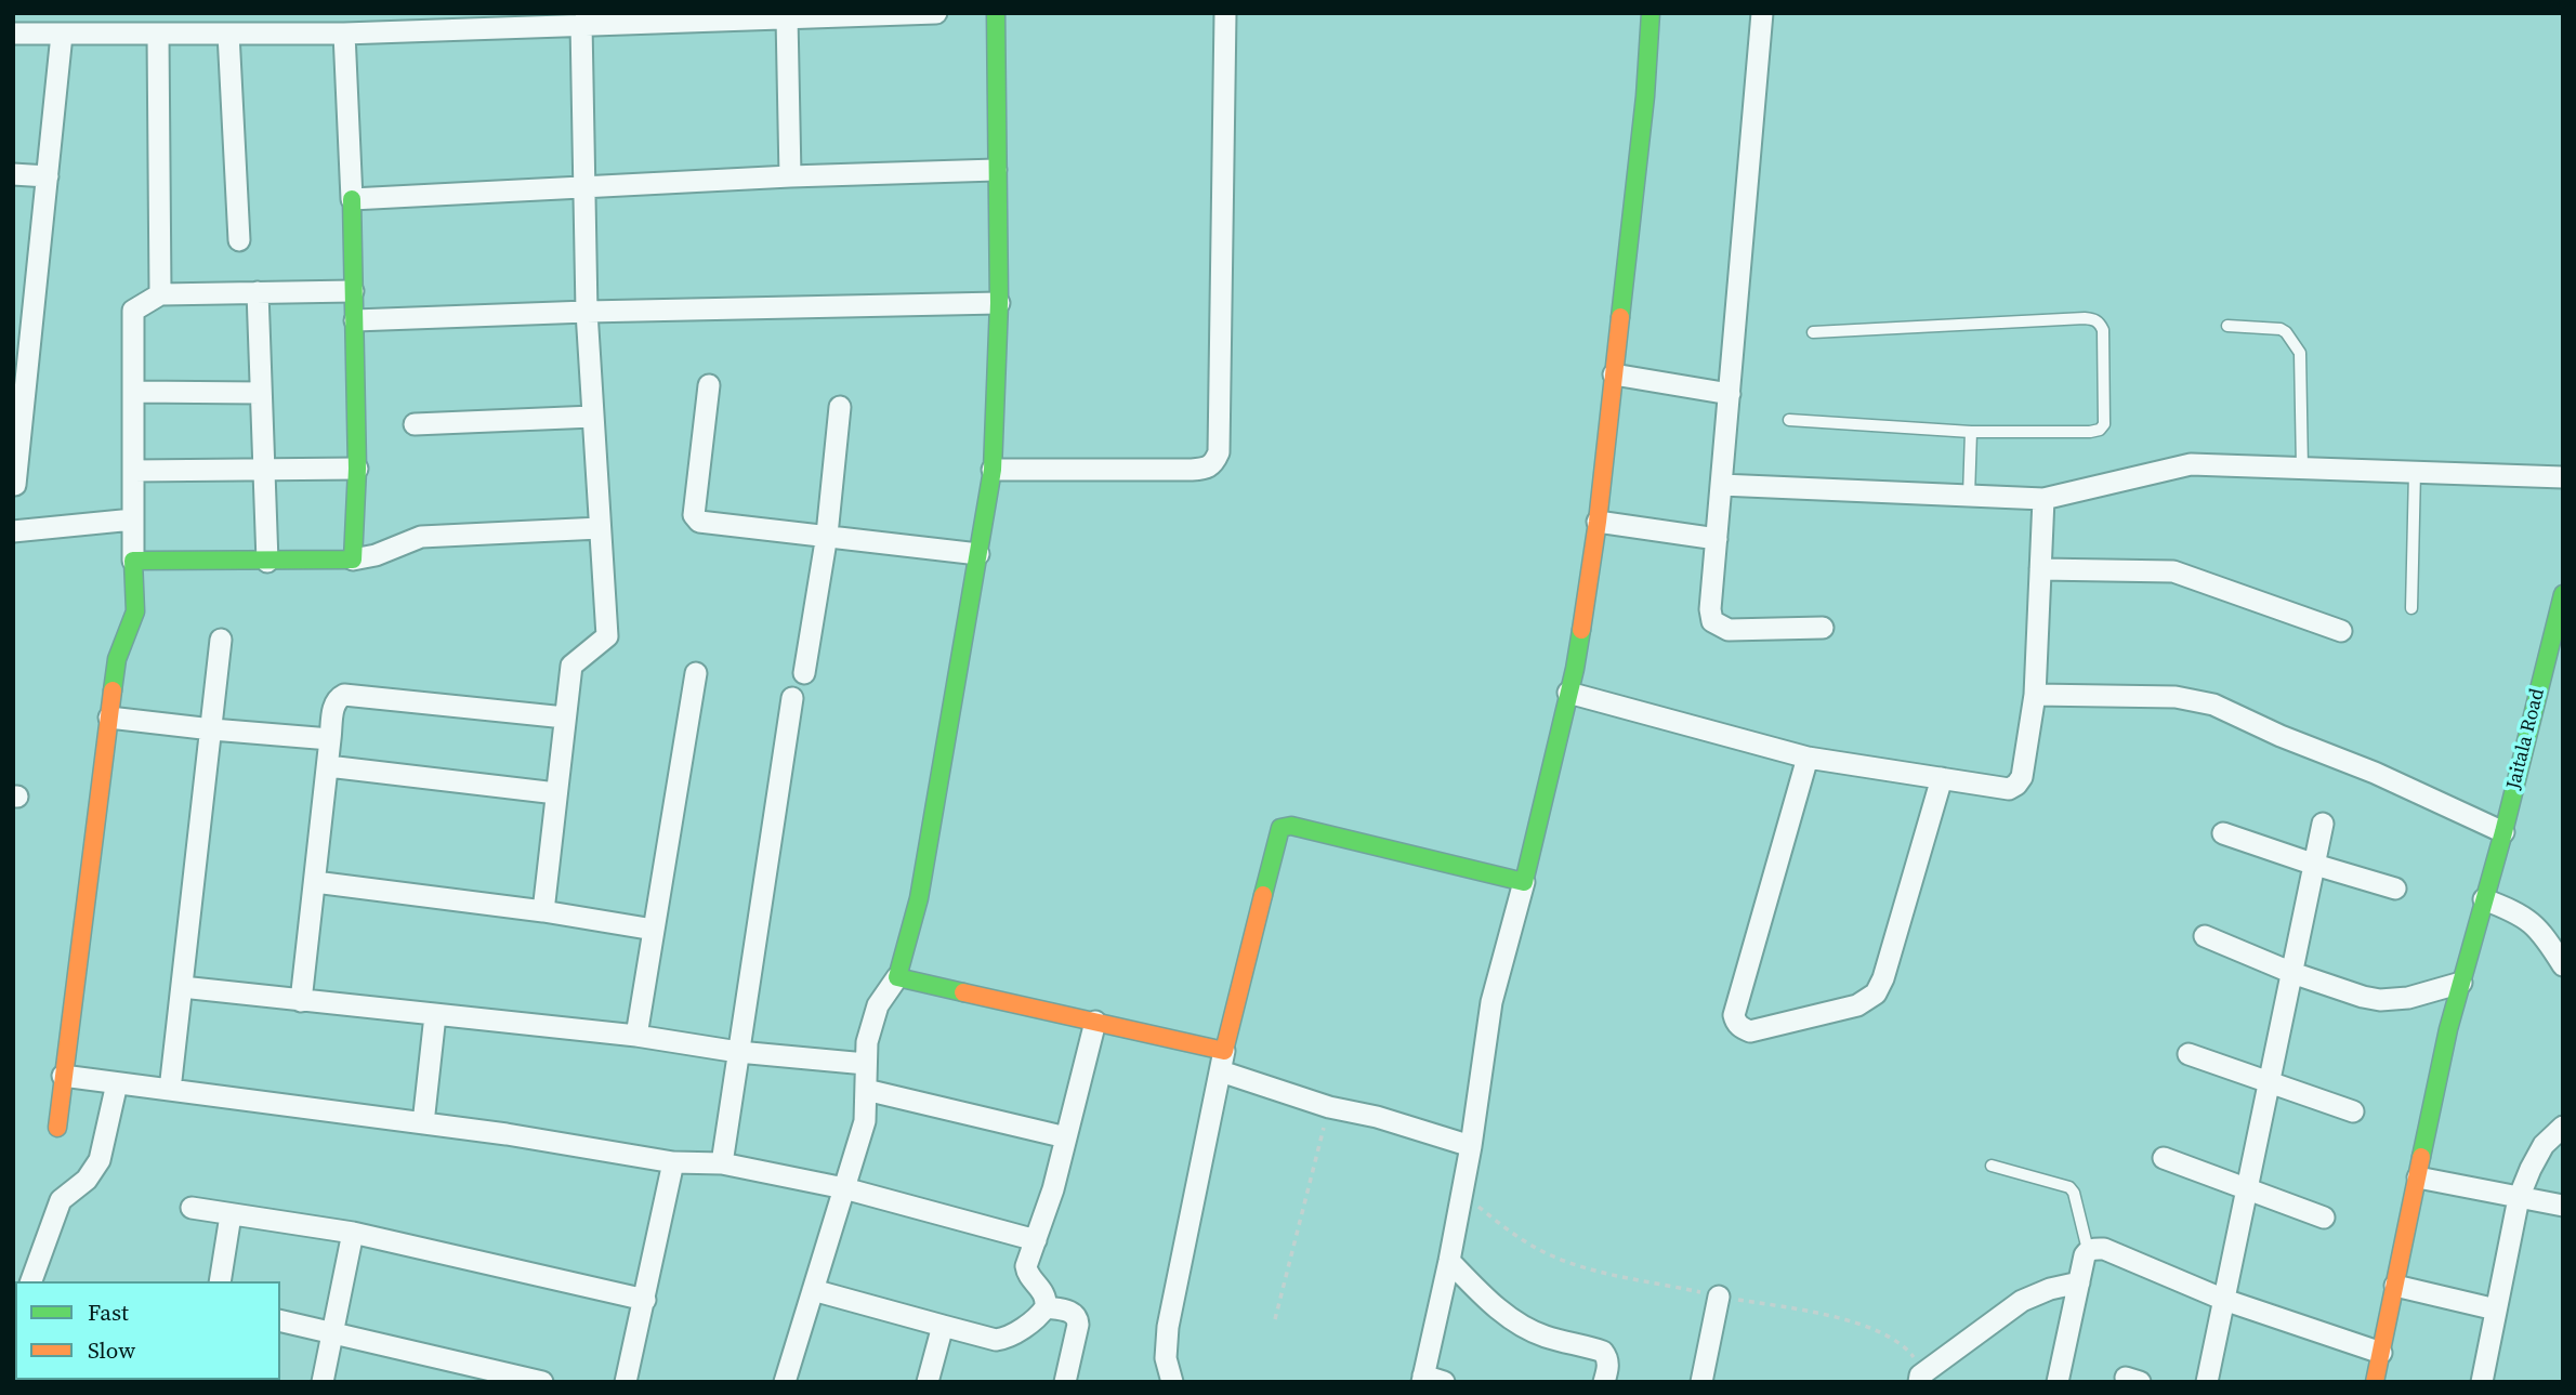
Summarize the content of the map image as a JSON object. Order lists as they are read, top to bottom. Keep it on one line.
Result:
{"streets":{"street":["Jaitala Road"]},"legend":["Fast","Slow"]}
